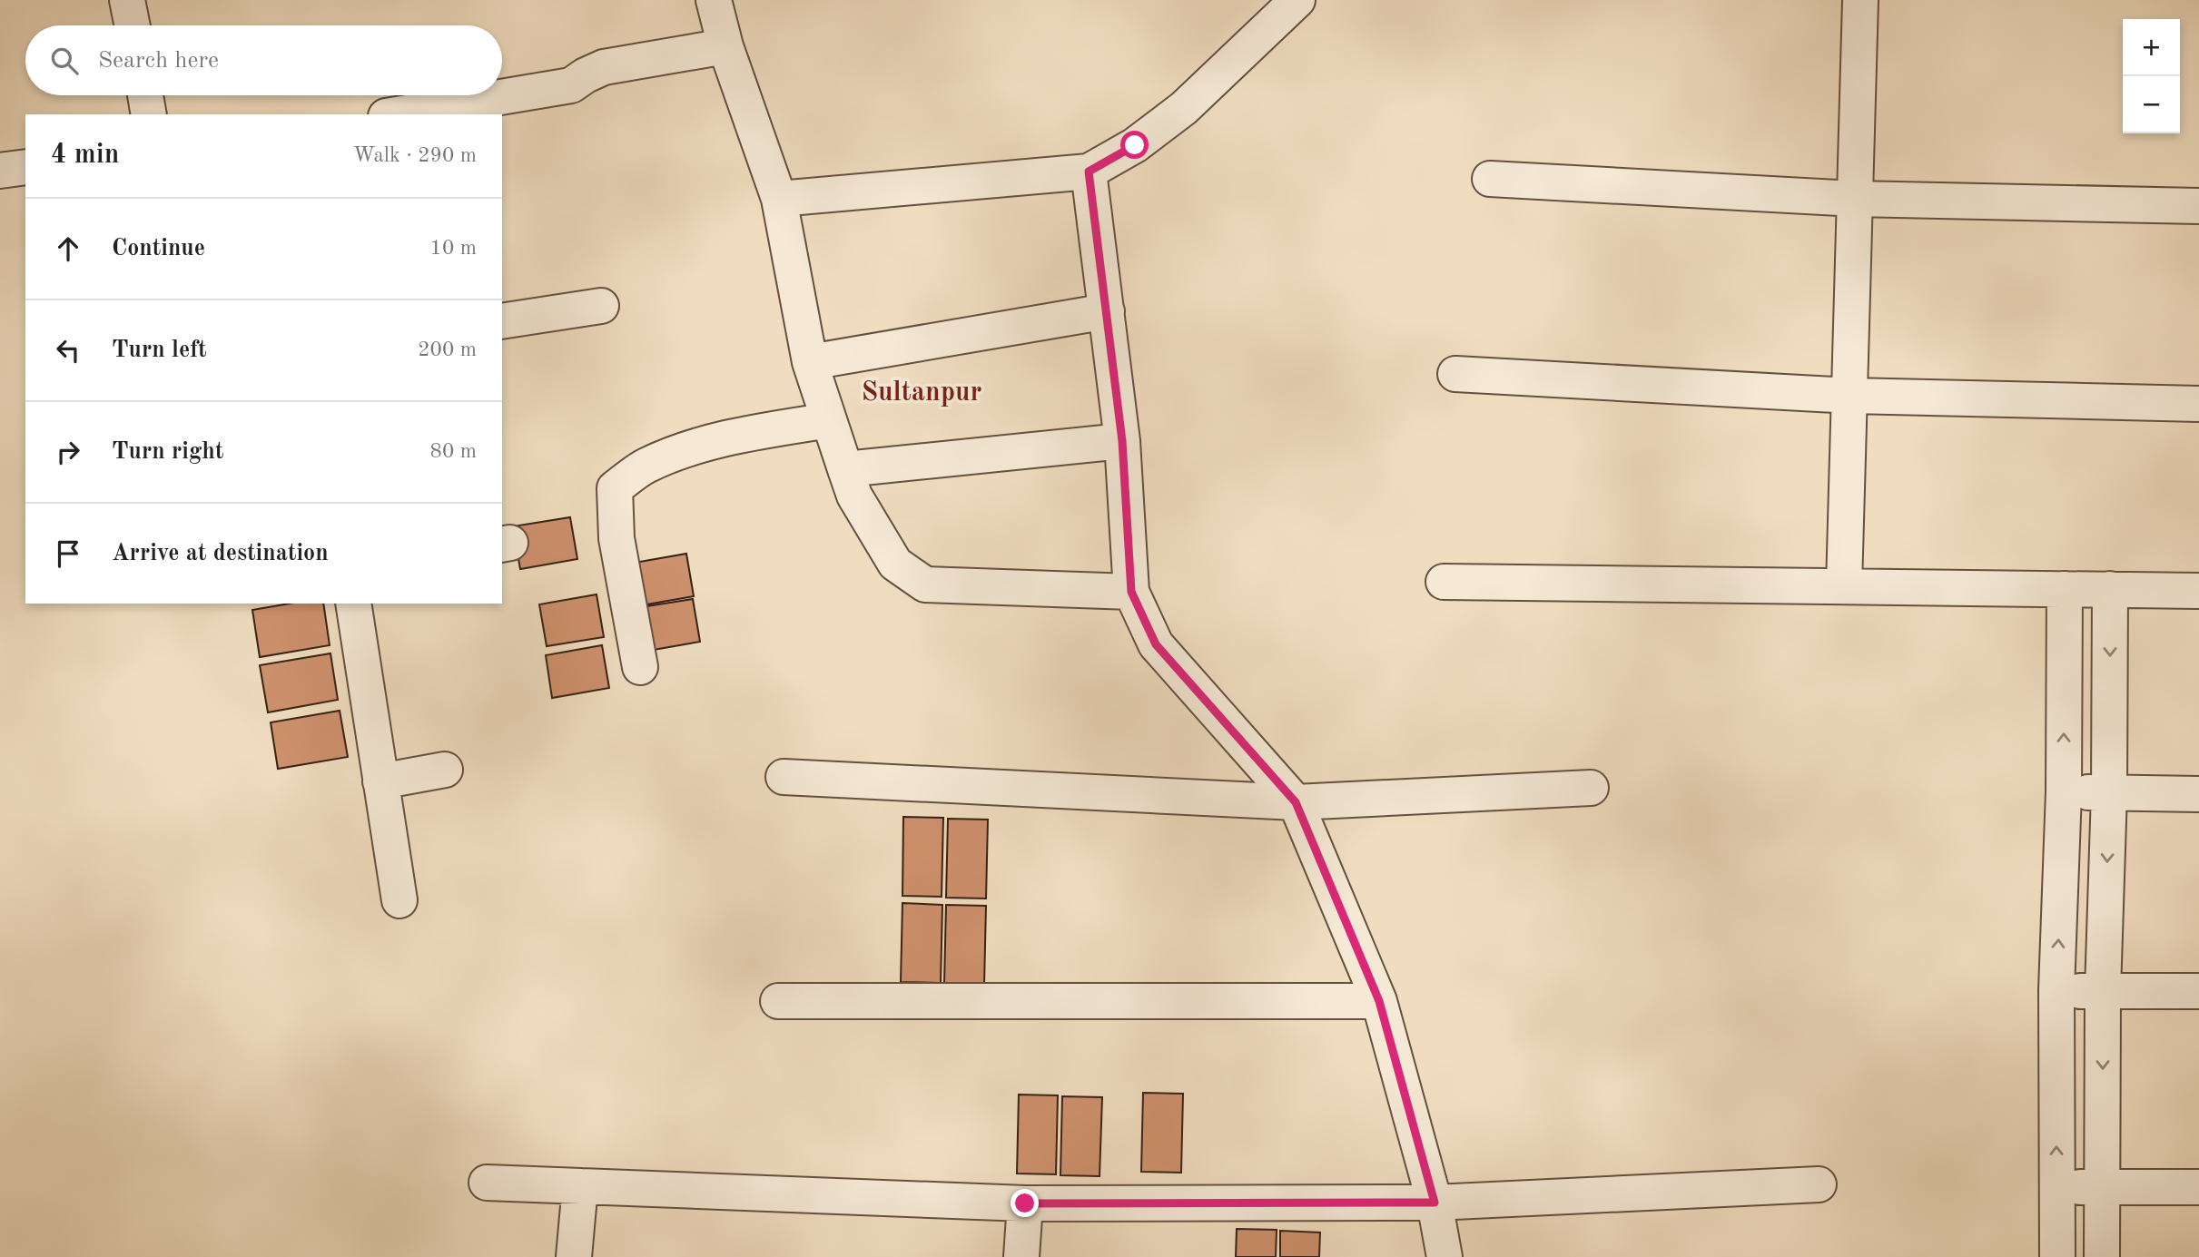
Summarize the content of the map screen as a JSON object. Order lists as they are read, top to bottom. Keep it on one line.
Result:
{"districts":["Sultanpur"],"page":{"map_buttons":["+","−"],"search":"Search here","heading":["4 min","Walk · 290 m"],"list":[["Continue","10 m"],["Turn left","200 m"],["Turn right","80 m"],"Arrive at destination"]}}
